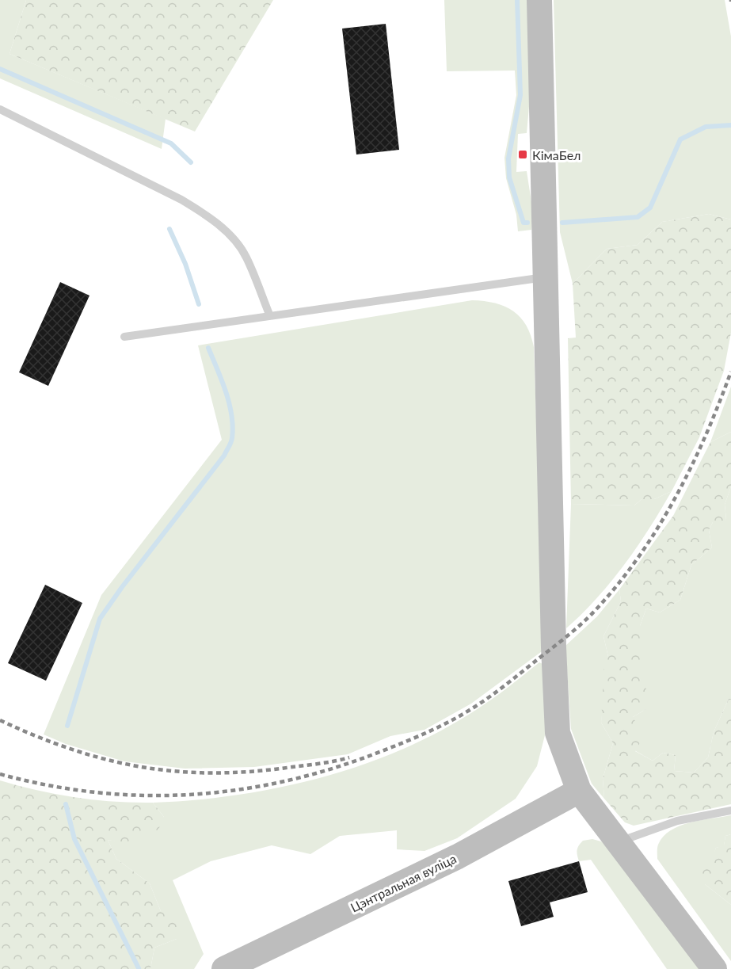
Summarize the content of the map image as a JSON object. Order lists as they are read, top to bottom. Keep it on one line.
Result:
{"streets":{"street":["Цэнтральная вуліца"]},"places":{"transit":["КімаБел"]}}
